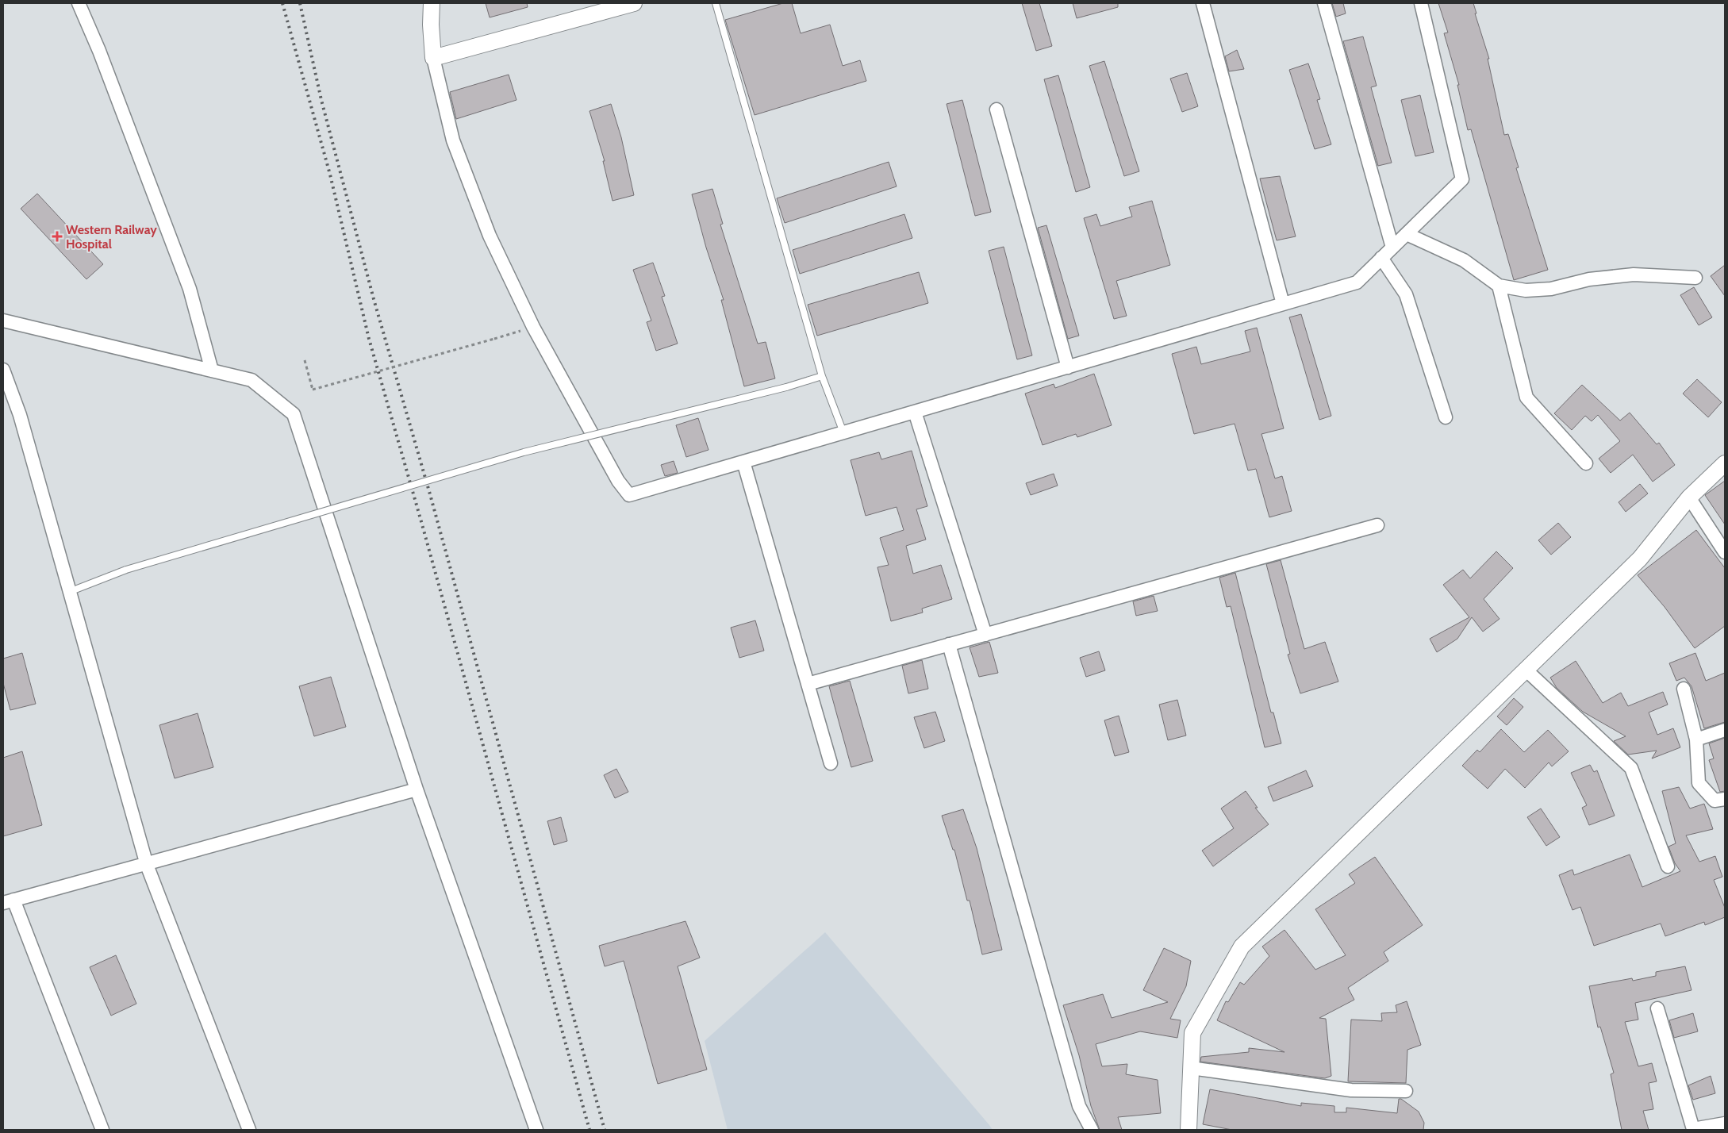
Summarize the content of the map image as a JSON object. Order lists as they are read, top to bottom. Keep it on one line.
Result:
{"places":{"health":["Western Railway Hospital"]}}
